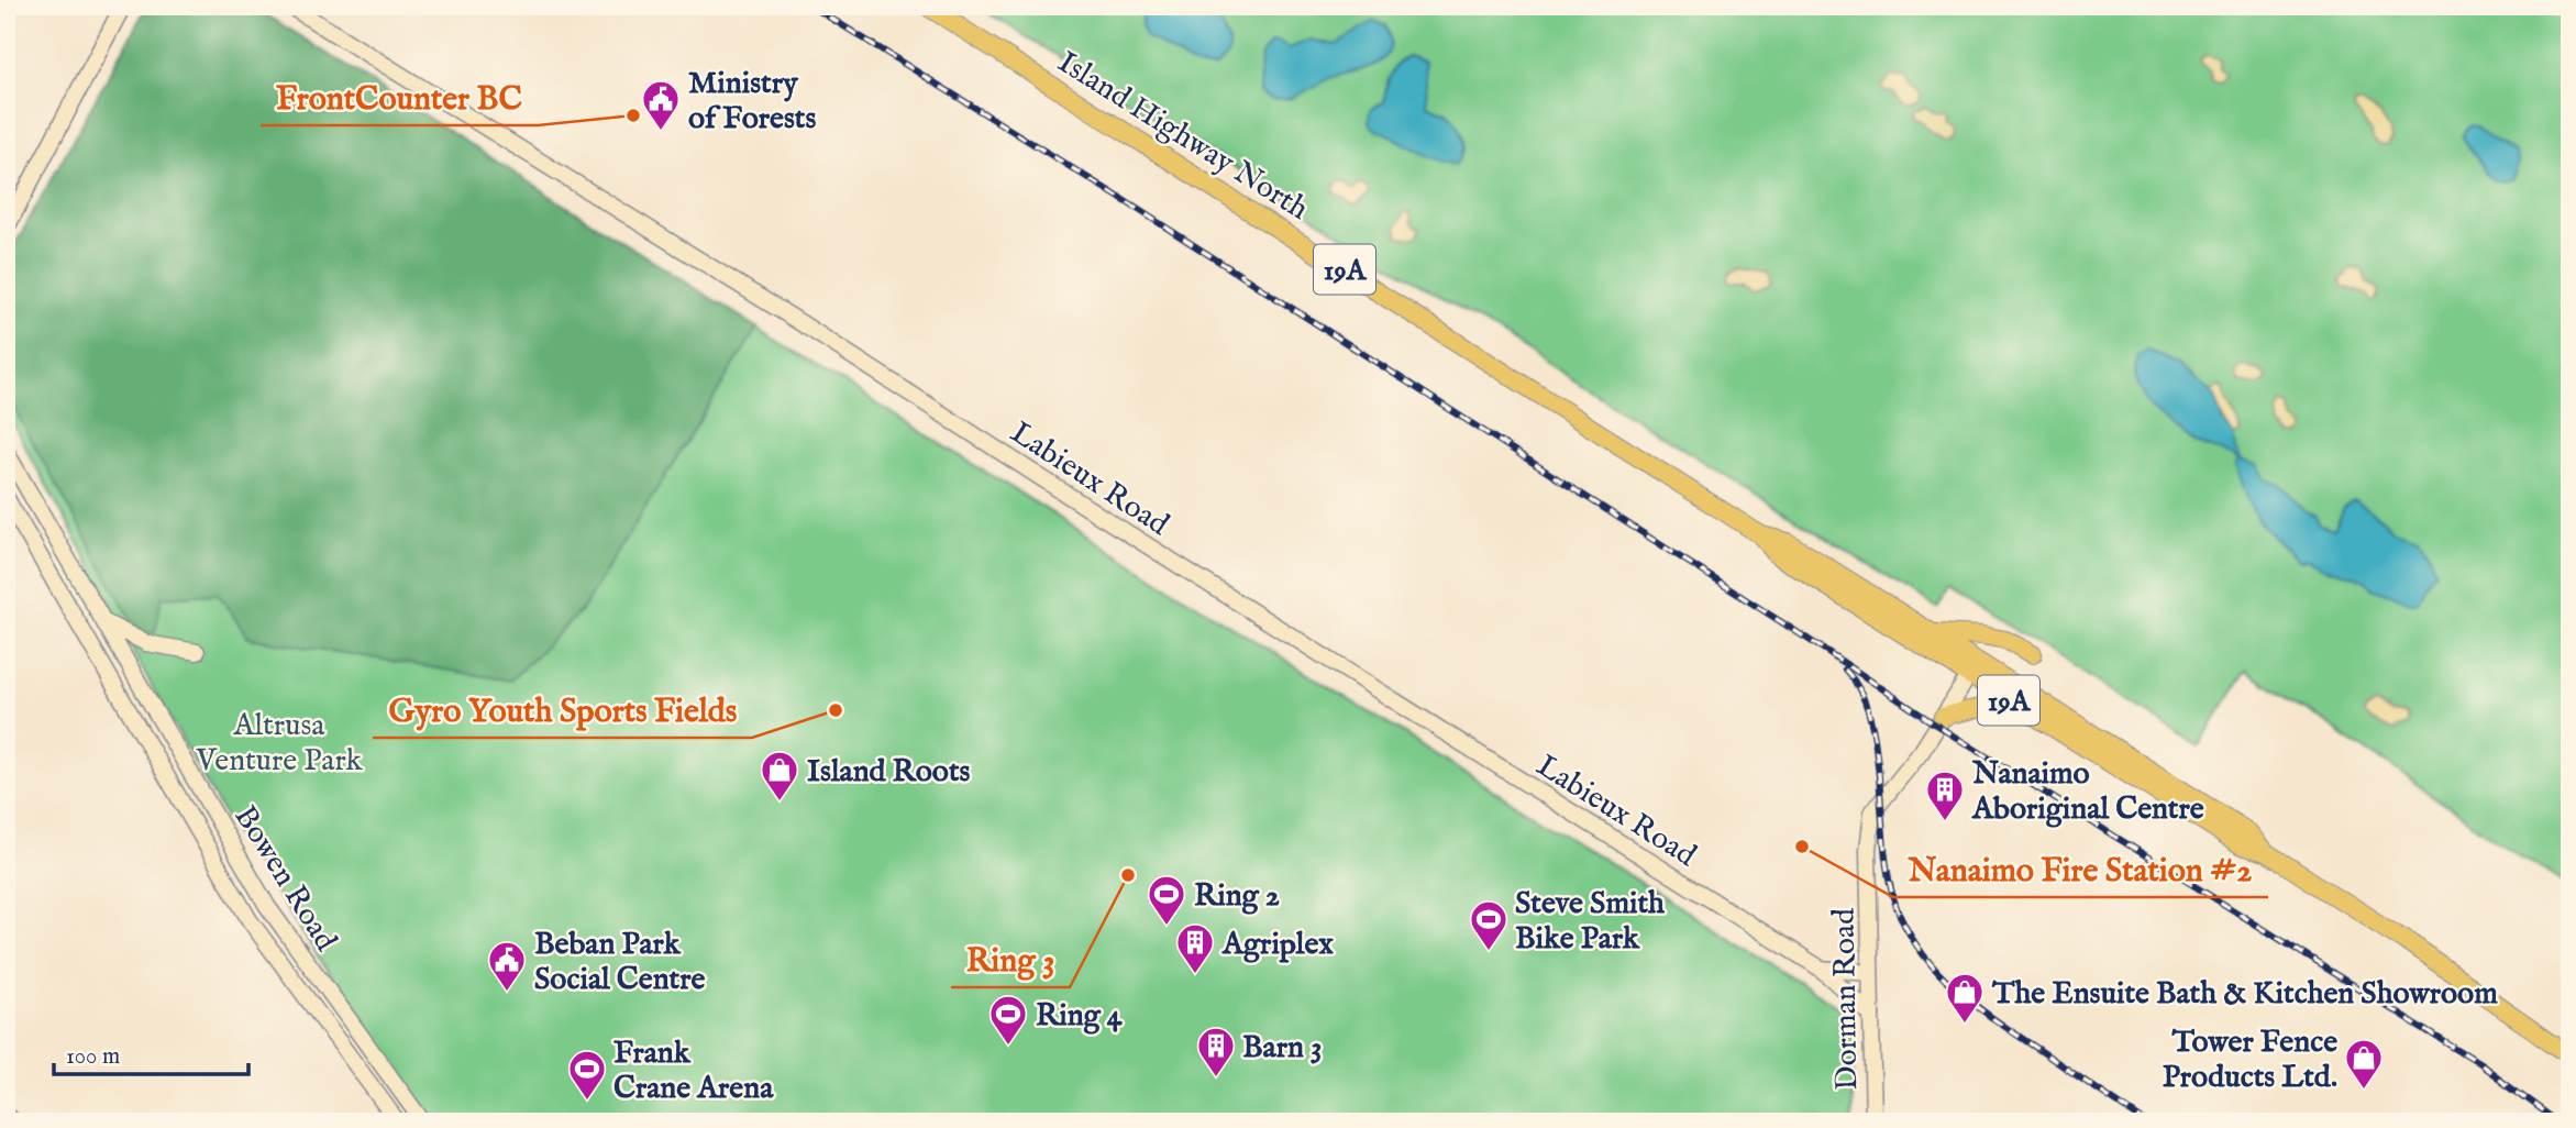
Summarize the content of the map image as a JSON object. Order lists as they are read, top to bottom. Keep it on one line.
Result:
{"streets":{"main road":["Island Highway North","19A"],"street":["Labieux Road","Bowen Road","Dorman Road"]},"crossings":[["Island Highway North","Dorman Road"],["Labieux Road","Dorman Road"]],"parks":["Altrusa Venture Park"],"places":{"other":["FrontCounter BC","Gyro Youth Sports Fields","Nanaimo Fire Station #2","Ring 3"],"public building":["Ministry of Forests","Beban Park Social Centre"],"shop":["Island Roots","The Ensuite Bath & Kitchen Showroom","Tower Fence Products Ltd."],"building":["Nanaimo Aboriginal Centre","Agriplex","Barn 3"],"sports":["Ring 2","Steve Smith Bike Park","Ring 4","Frank Crane Arena"]},"scale_bar":"100 m"}
